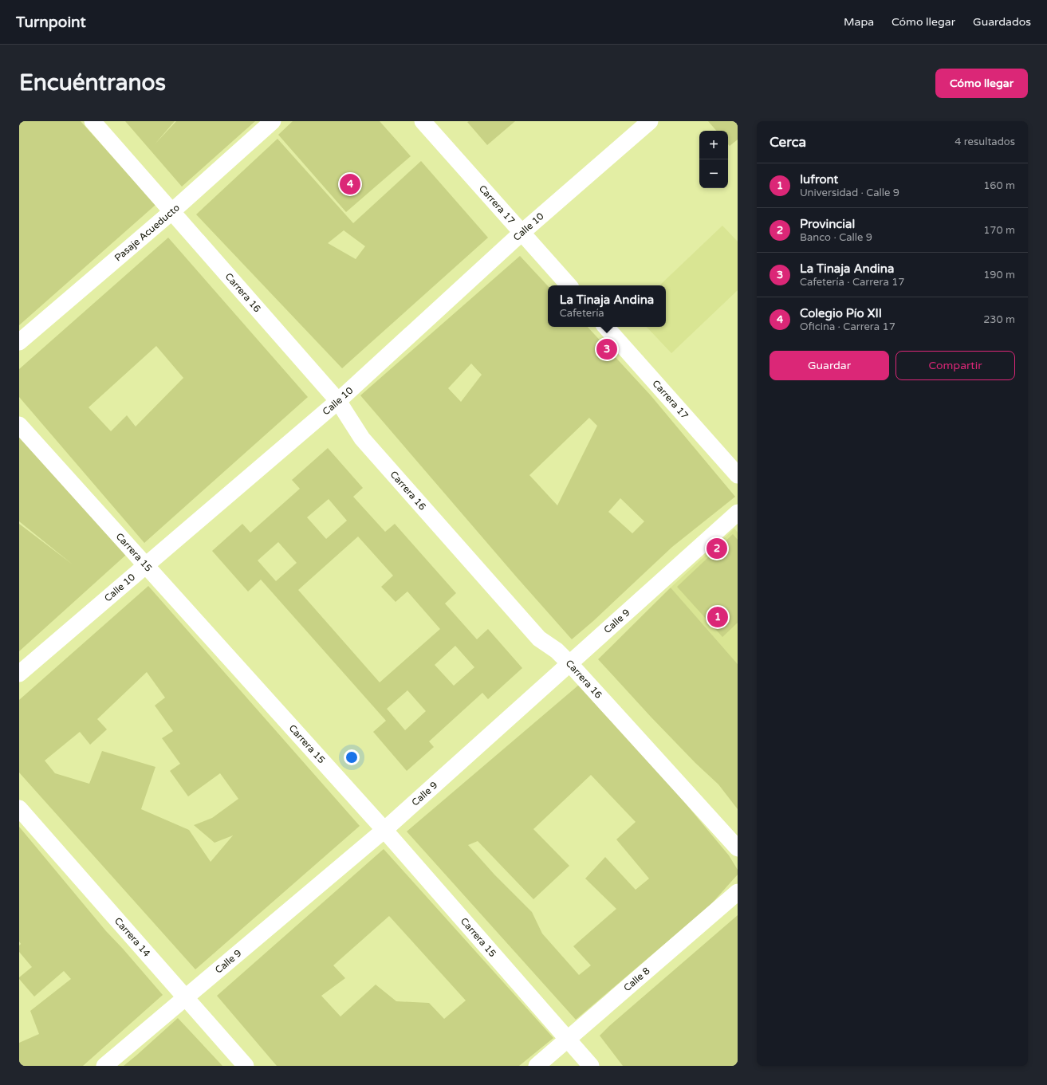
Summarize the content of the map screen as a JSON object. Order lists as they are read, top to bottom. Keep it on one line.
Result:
{"streets":{"street":["Carrera 17","Calle 10","Pasaje Acueducto","Carrera 16","Carrera 15","Calle 9","Carrera 14","Calle 8"]},"crossings":[["Carrera 17","Calle 10"],["Calle 10","Carrera 16"],["Calle 10","Carrera 15"],["Pasaje Acueducto","Carrera 16"],["Carrera 16","Calle 9"],["Carrera 15","Calle 9"],["Carrera 15","Calle 8"],["Calle 9","Carrera 14"]],"page":{"header":"Turnpoint","nav":["Mapa","Cómo llegar","Guardados"],"buttons":["Cómo llegar",["Guardar","Compartir"]],"title":"Encuéntranos","heading":["Cerca","4 resultados"],"map_buttons":["+","−"],"list":[{"mark":"1","name":"Iufront","note":"Universidad · Calle 9","value":"160 m"},{"mark":"2","name":"Provincial","note":"Banco · Calle 9","value":"170 m"},{"mark":"3","name":"La Tinaja Andina","note":"Cafetería · Carrera 17","value":"190 m"},{"mark":"4","name":"Colegio Pío XII","note":"Oficina · Carrera 17","value":"230 m"}],"pins":["4","3","2","1"],"popup":["La Tinaja Andina","Cafetería"]}}
